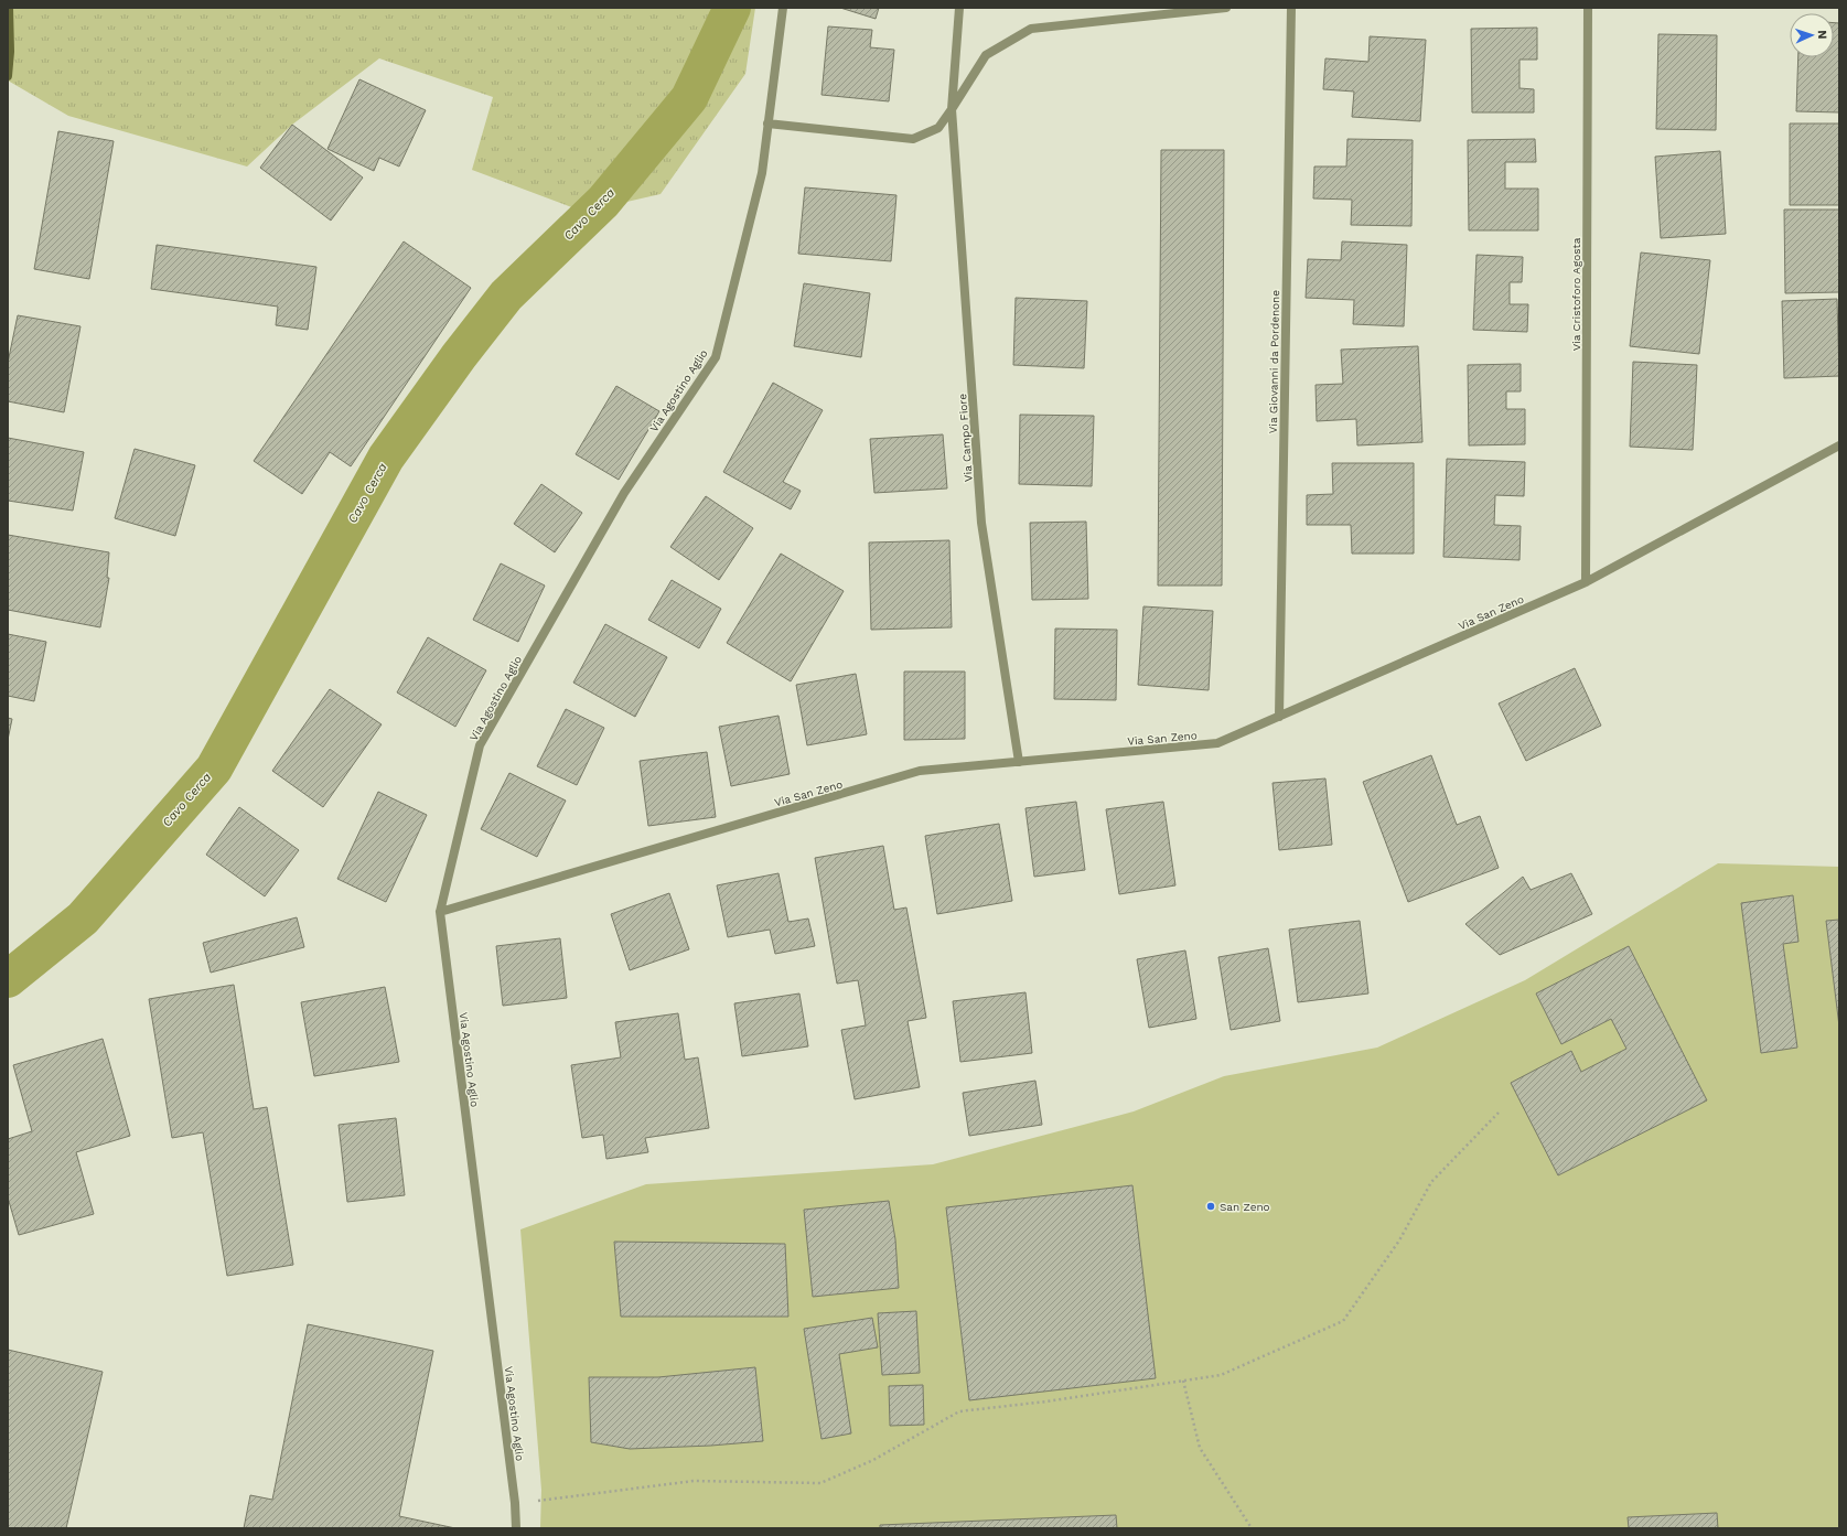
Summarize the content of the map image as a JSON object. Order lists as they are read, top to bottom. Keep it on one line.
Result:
{"streets":{"street":["Via Cristoforo Agosta","Via Giovanni da Pordenone","Via Agostino Aglio","Via Campo Fiore","Via San Zeno"]},"crossings":[["Via Cristoforo Agosta","Via San Zeno"],["Via Giovanni da Pordenone","Via San Zeno"],["Via Agostino Aglio","Via San Zeno"],["Via Campo Fiore","Via San Zeno"]],"water":["Cavo Cerca"],"places":["San Zeno"],"north":"right"}
